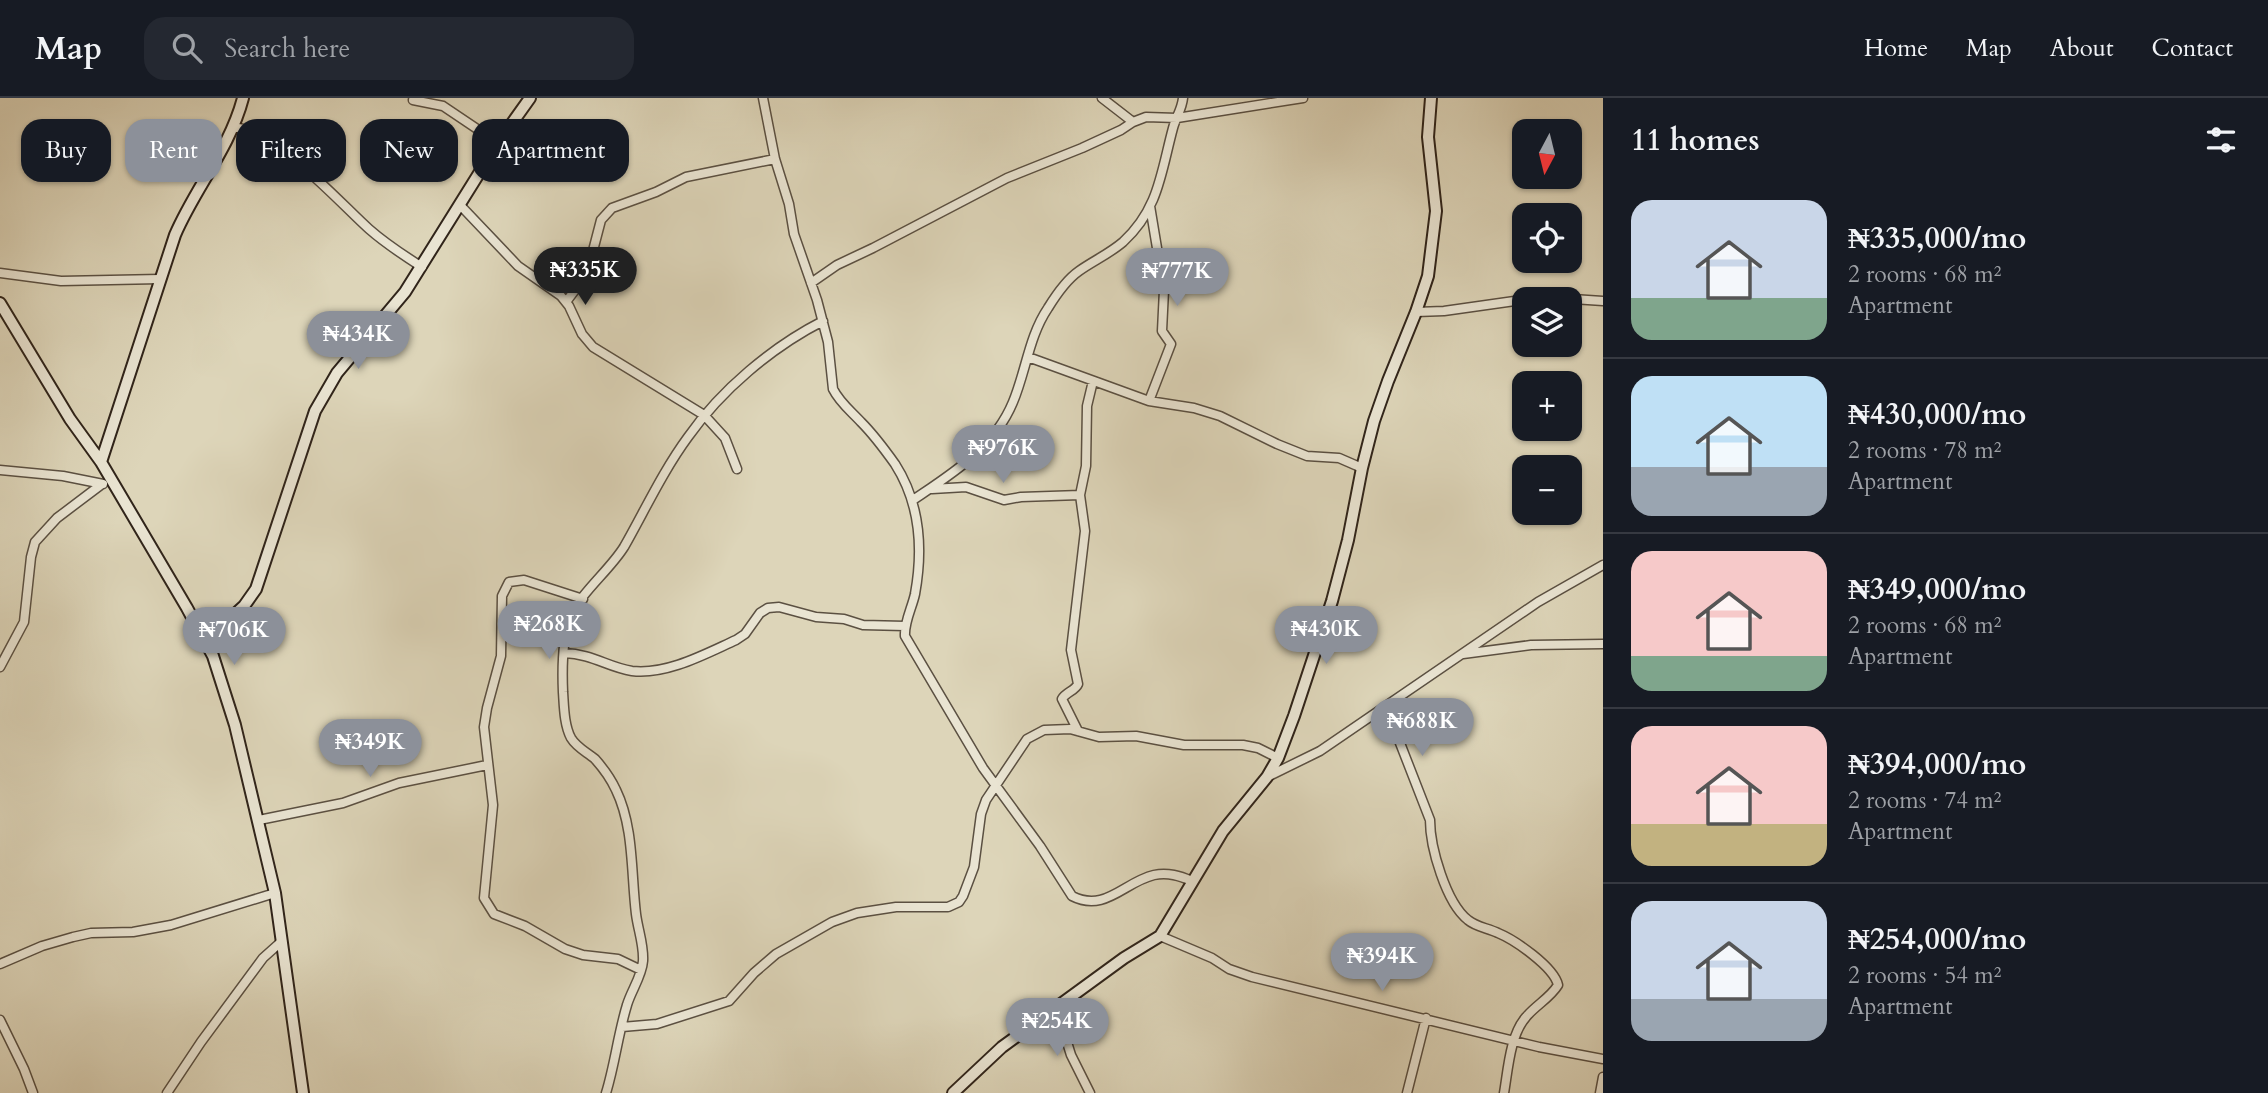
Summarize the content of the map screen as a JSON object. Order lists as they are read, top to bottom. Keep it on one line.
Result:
{"north":"bottom","page":{"header":"Map","search":"Search here","nav":["Home","Map","About","Contact"],"heading":"11 homes","map_buttons":["+","−"],"chip":["Buy","Rent","Filters","New","Apartment"],"list":[{"name":"₦335,000/mo","note":"2 rooms · 68 m² · Apartment"},{"name":"₦430,000/mo","note":"2 rooms · 78 m² · Apartment"},{"name":"₦349,000/mo","note":"2 rooms · 68 m² · Apartment"},{"name":"₦394,000/mo","note":"2 rooms · 74 m² · Apartment"},{"name":"₦254,000/mo","note":"2 rooms · 54 m² · Apartment"}],"price":["₦335K","₦777K","₦434K","₦976K","₦268K","₦430K","₦706K","₦688K","₦349K","₦394K","₦254K"]}}
